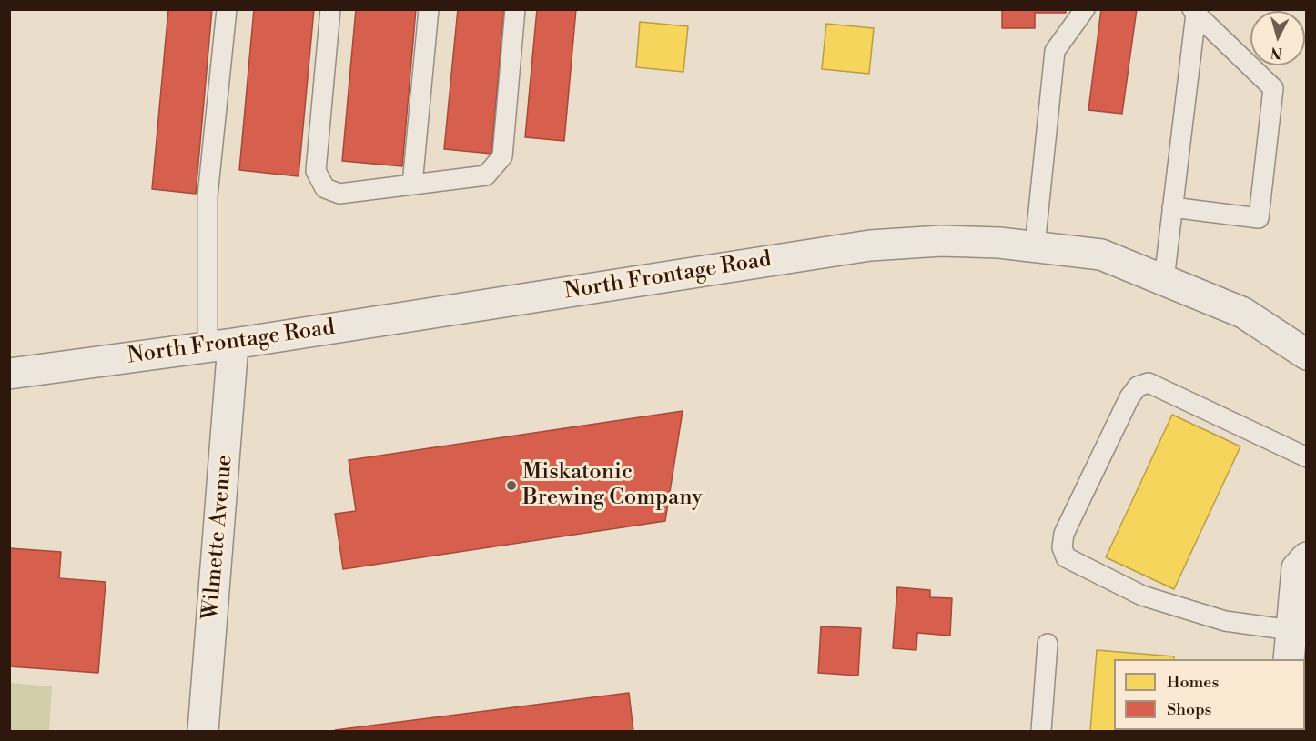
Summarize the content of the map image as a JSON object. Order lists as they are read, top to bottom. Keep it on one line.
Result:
{"streets":{"street":["North Frontage Road","Wilmette Avenue"]},"crossings":[["North Frontage Road","Wilmette Avenue"]],"places":["Miskatonic Brewing Company"],"legend":["Homes","Shops"],"north":"bottom"}
